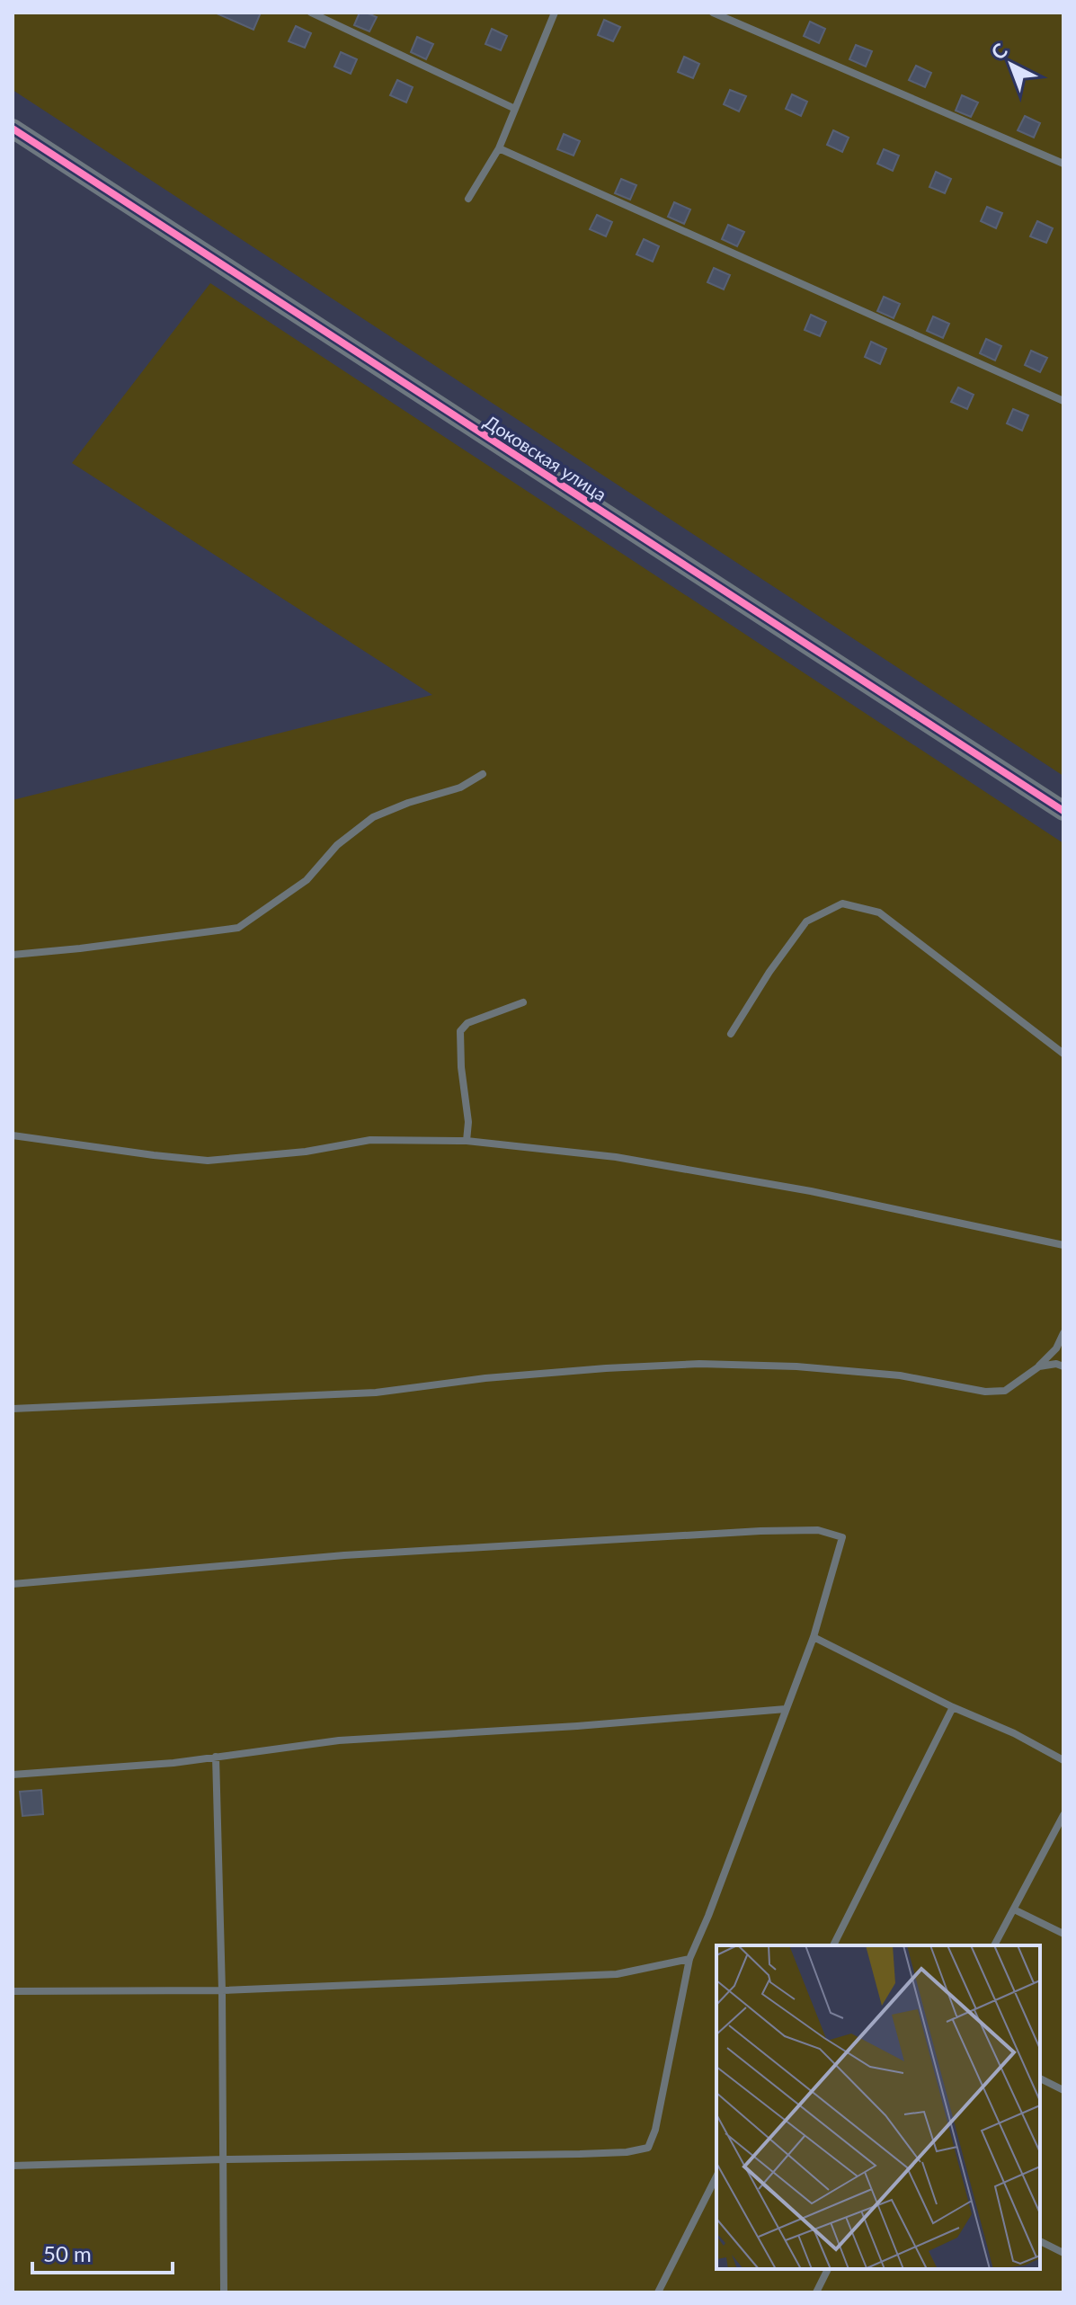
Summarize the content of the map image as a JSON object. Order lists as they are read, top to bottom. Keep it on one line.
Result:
{"streets":{"street":["Доковская улица"]},"scale_bar":"50 m","north":"top left"}
